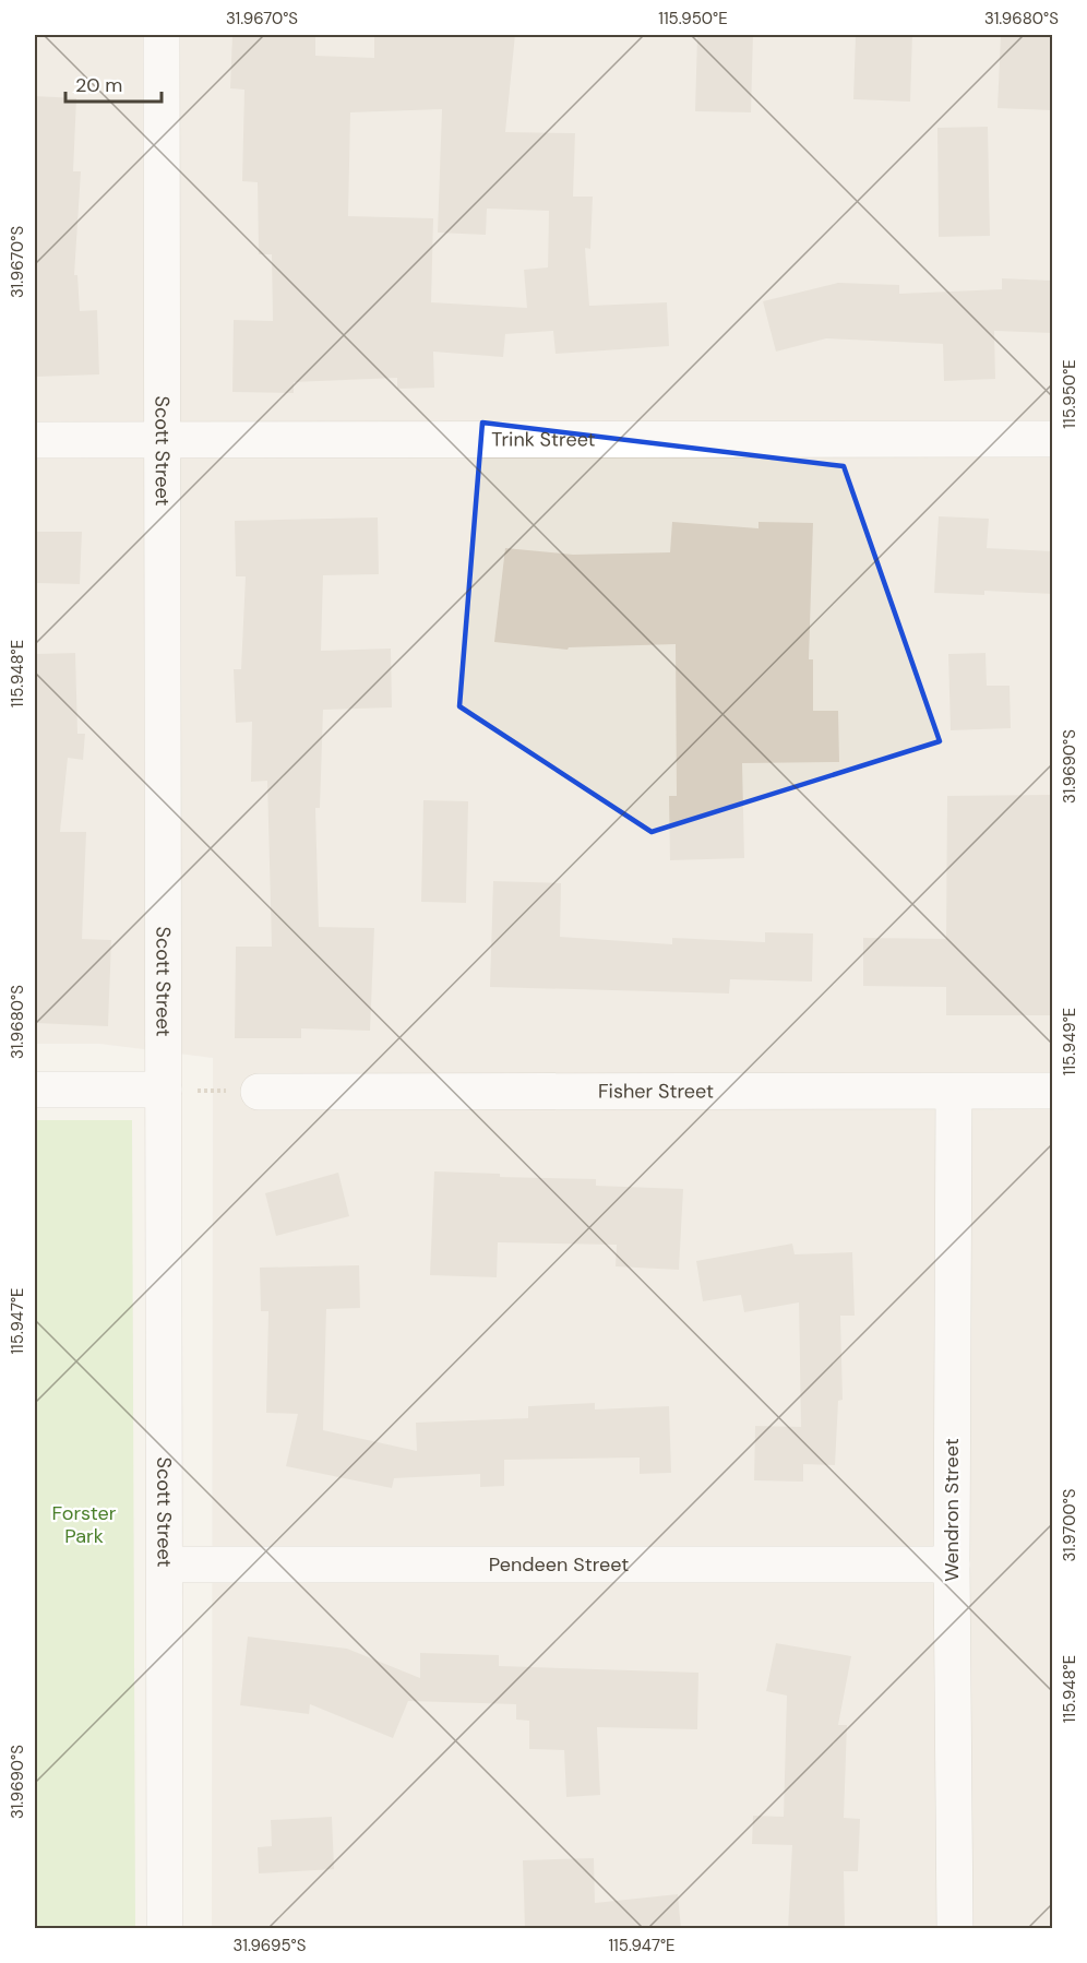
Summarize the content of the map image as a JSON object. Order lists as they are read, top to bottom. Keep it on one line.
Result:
{"streets":{"street":["Trink Street","Scott Street","Fisher Street","Wendron Street","Pendeen Street"]},"crossings":[["Trink Street","Scott Street"],["Scott Street","Pendeen Street"],["Fisher Street","Wendron Street"],["Wendron Street","Pendeen Street"]],"parks":["Forster Park"],"scale_bar":"20 m","coordinates":["31.9670°S","115.950°E","31.9680°S","115.948°E","31.9690°S","115.949°E","115.947°E","31.9700°S","31.9695°S"]}
